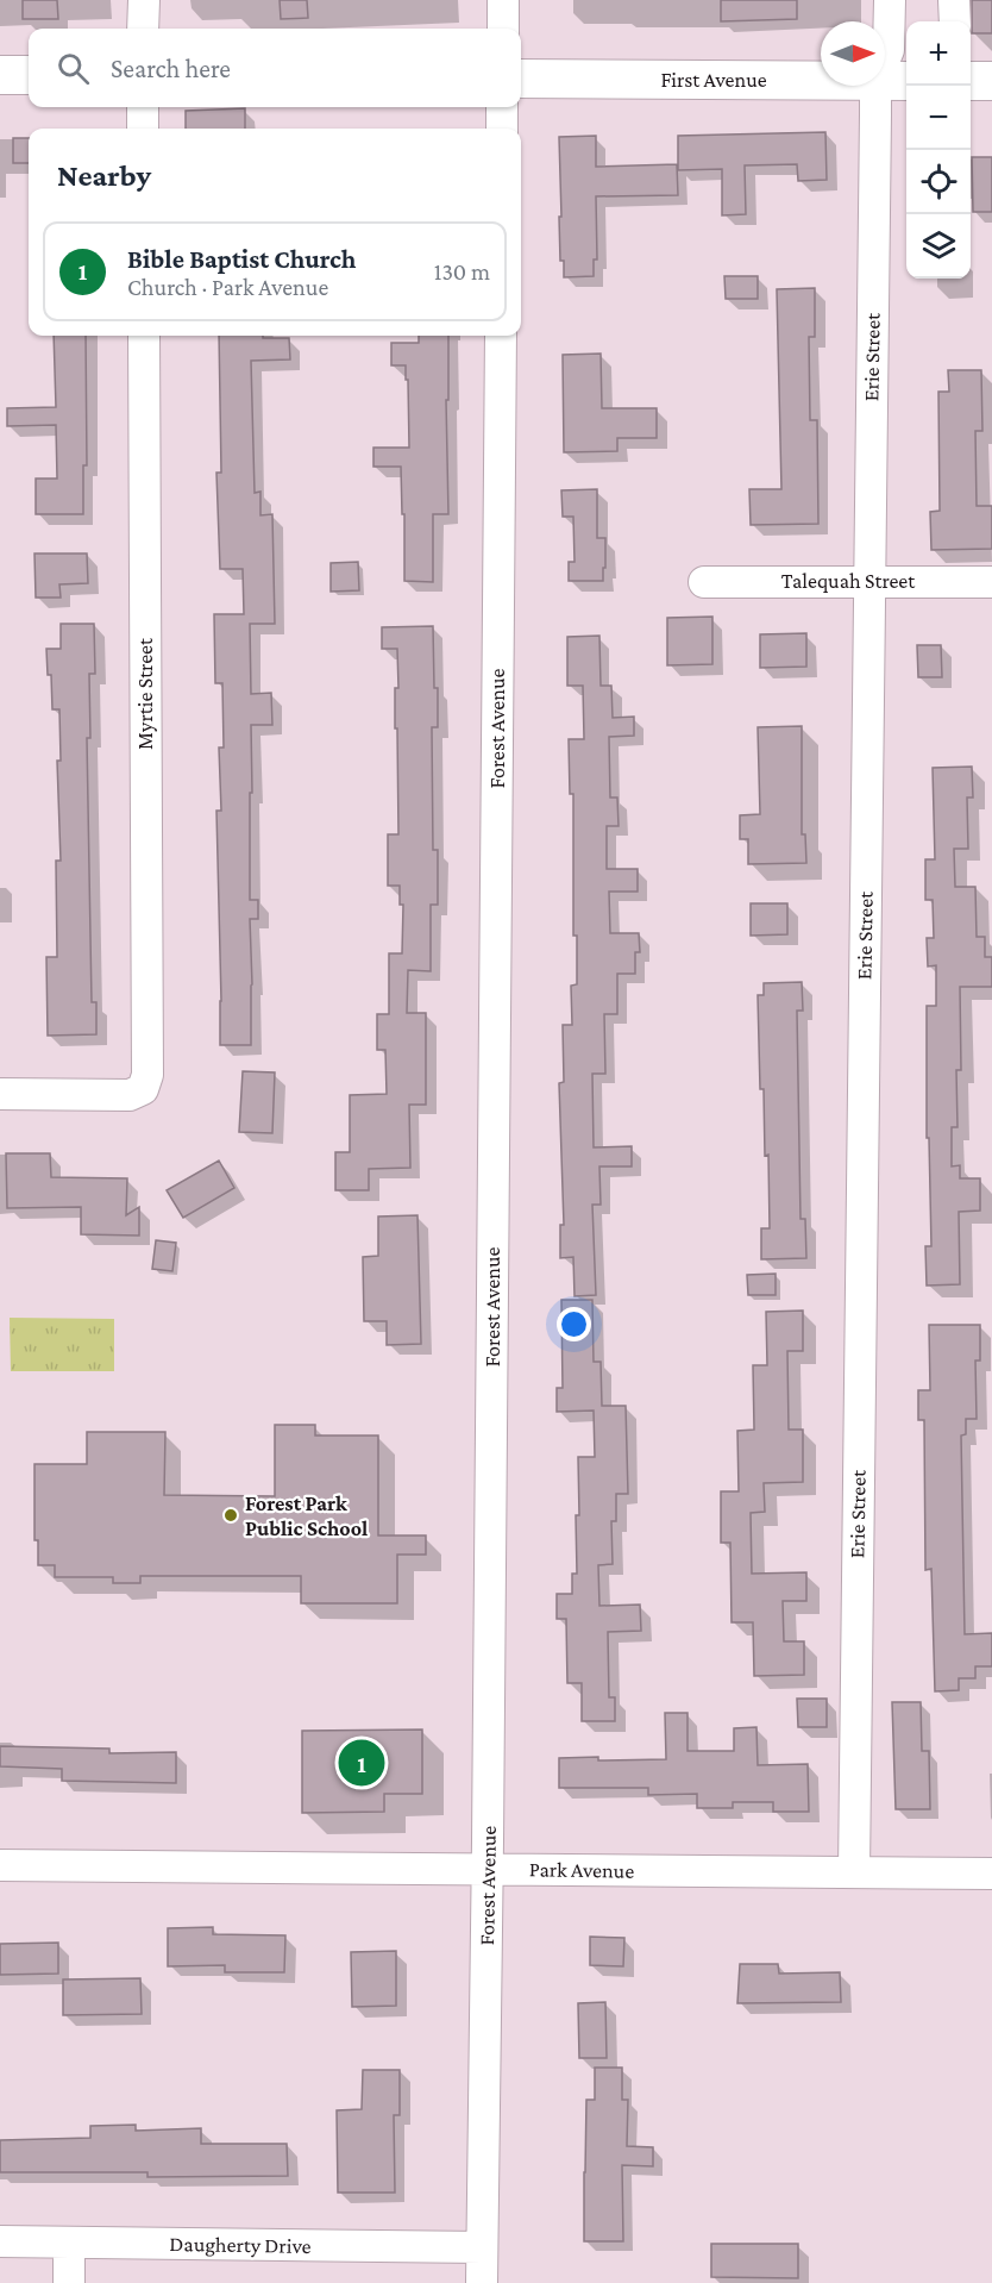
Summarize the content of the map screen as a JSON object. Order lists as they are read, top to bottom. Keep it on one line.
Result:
{"streets":{"main road":["First Avenue"],"street":["Erie Street","Talequah Street","Myrtie Street","Forest Avenue","Park Avenue","Daugherty Drive"]},"crossings":[["First Avenue","Erie Street"],["Erie Street","Talequah Street"],["Erie Street","Park Avenue"],["Forest Avenue","Park Avenue"],["Forest Avenue","Daugherty Drive"]],"places":["Forest Park Public School"],"north":"right","page":{"map_buttons":["+","−"],"search":"Search here","heading":"Nearby","list":[{"mark":"1","name":"Bible Baptist Church","note":"Church · Park Avenue","value":"130 m"}],"pins":"1"}}
